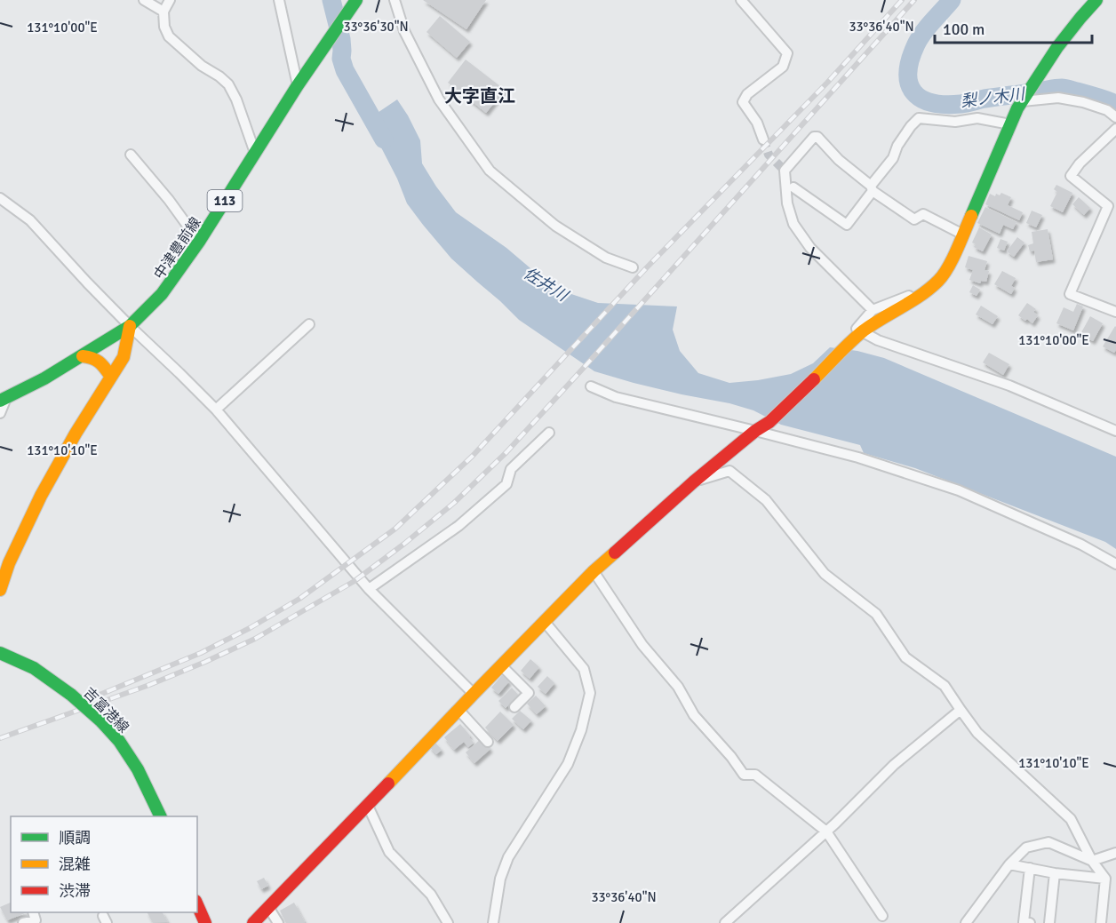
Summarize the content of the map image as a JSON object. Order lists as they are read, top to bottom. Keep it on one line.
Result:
{"streets":{"street":["113","中津豊前線","吉富港線"]},"districts":["大字直江"],"water":["梨ノ木川","佐井川"],"legend":["順調","混雑","渋滞"],"scale_bar":"100 m","coordinates":["33°36'30\"N","33°36'40\"N","131°10'00\"E","131°10'10\"E"]}
